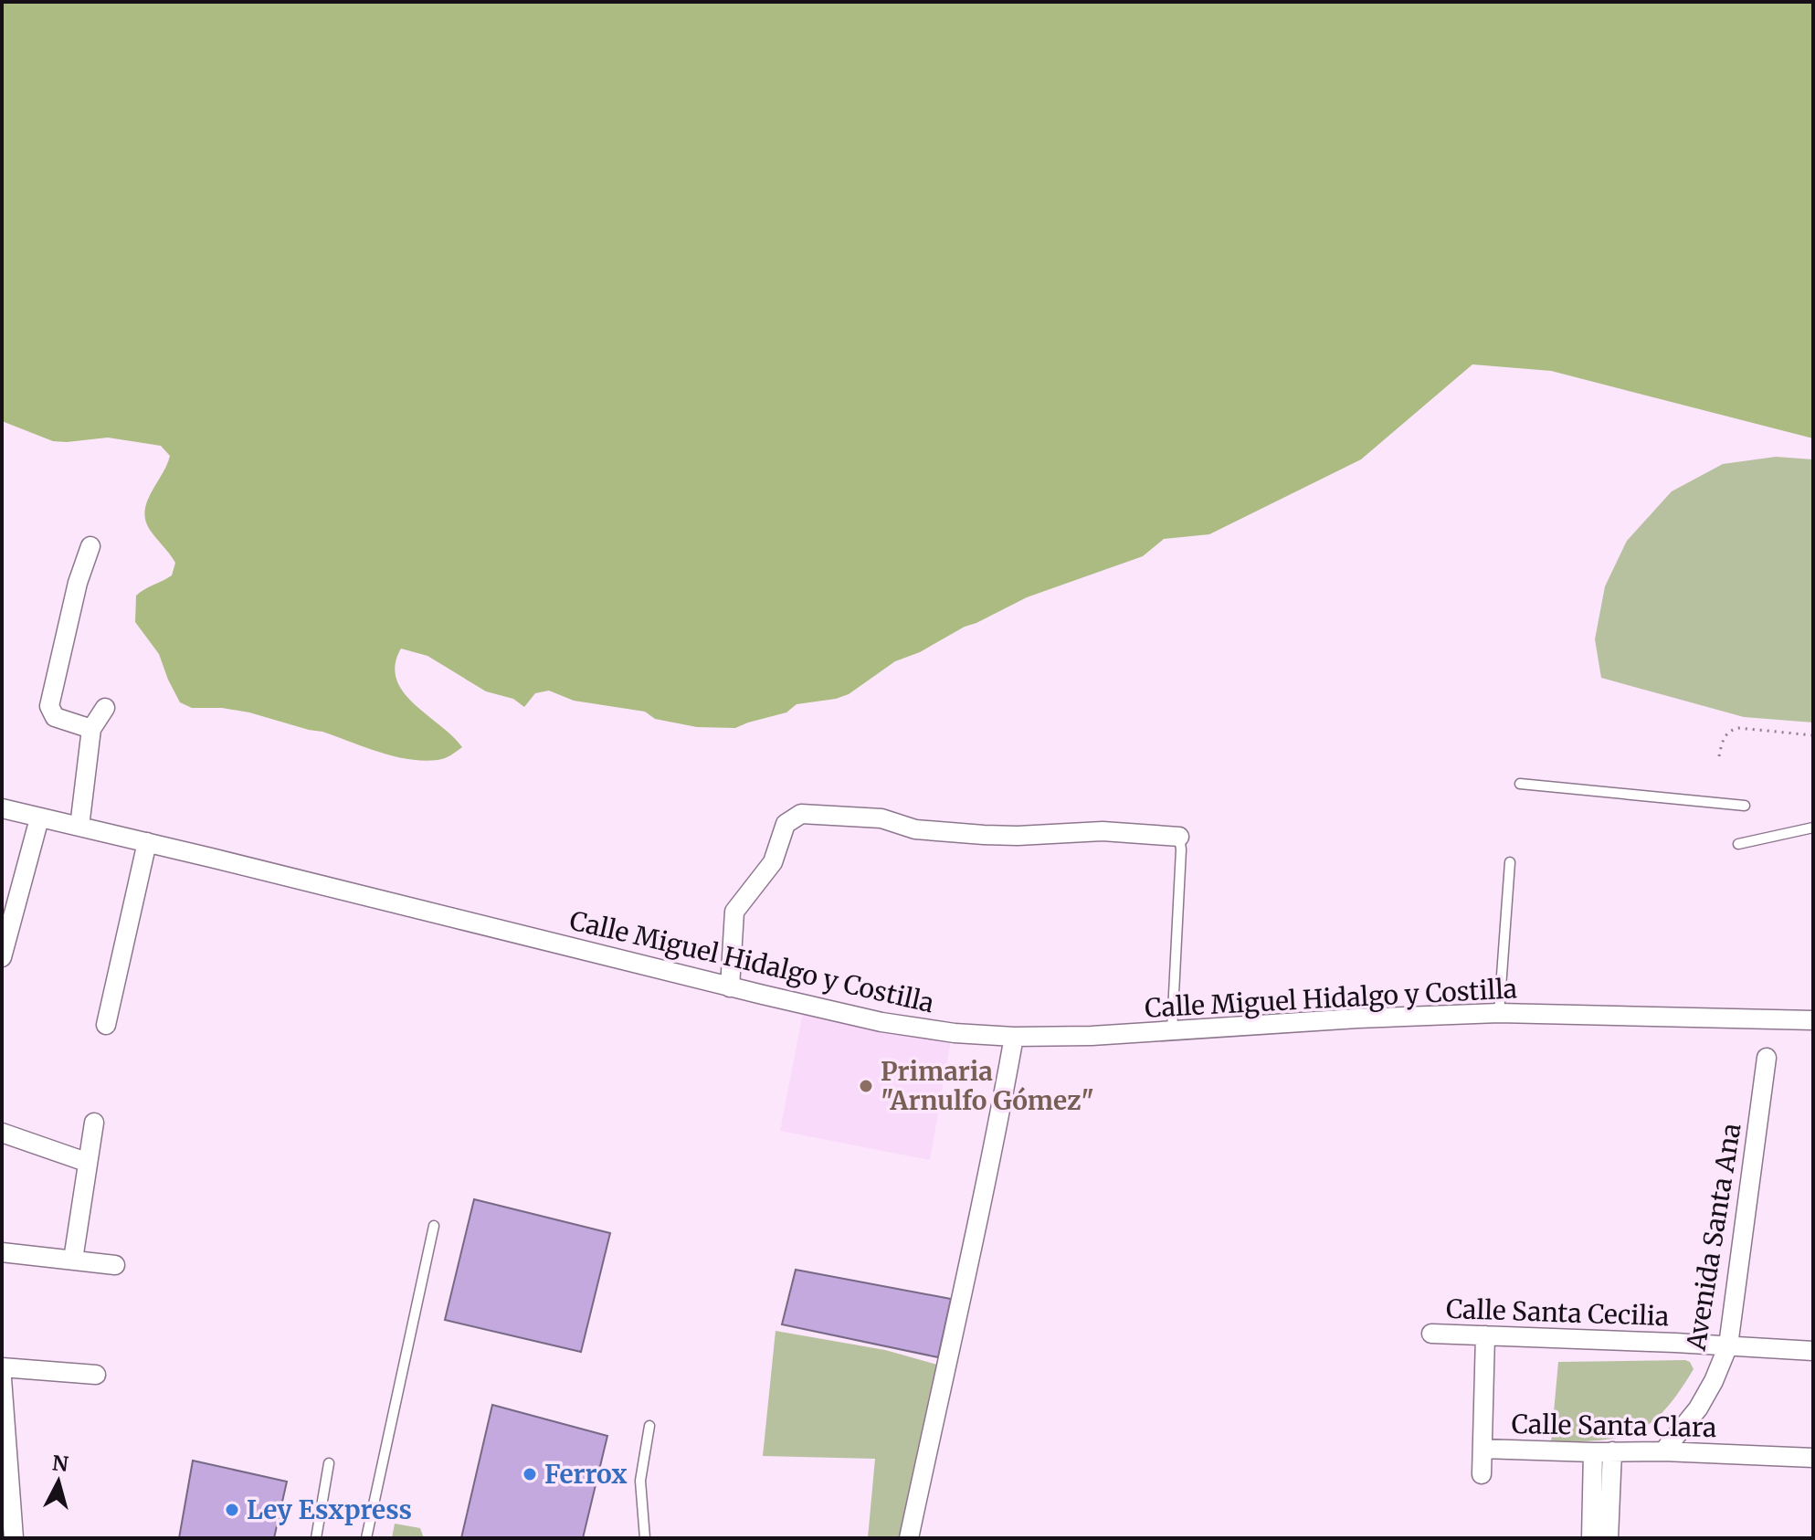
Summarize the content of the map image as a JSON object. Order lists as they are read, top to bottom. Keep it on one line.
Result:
{"streets":{"street":["Calle Miguel Hidalgo y Costilla","Avenida Santa Ana","Calle Santa Cecilia","Calle Santa Clara"]},"crossings":[["Avenida Santa Ana","Calle Santa Cecilia"],["Avenida Santa Ana","Calle Santa Clara"],["Calle Santa Cecilia","Calle Santa Clara"]],"places":["Primaria \"Arnulfo Gómez\"","Ferrox","Ley Esxpress"],"north":"top"}
